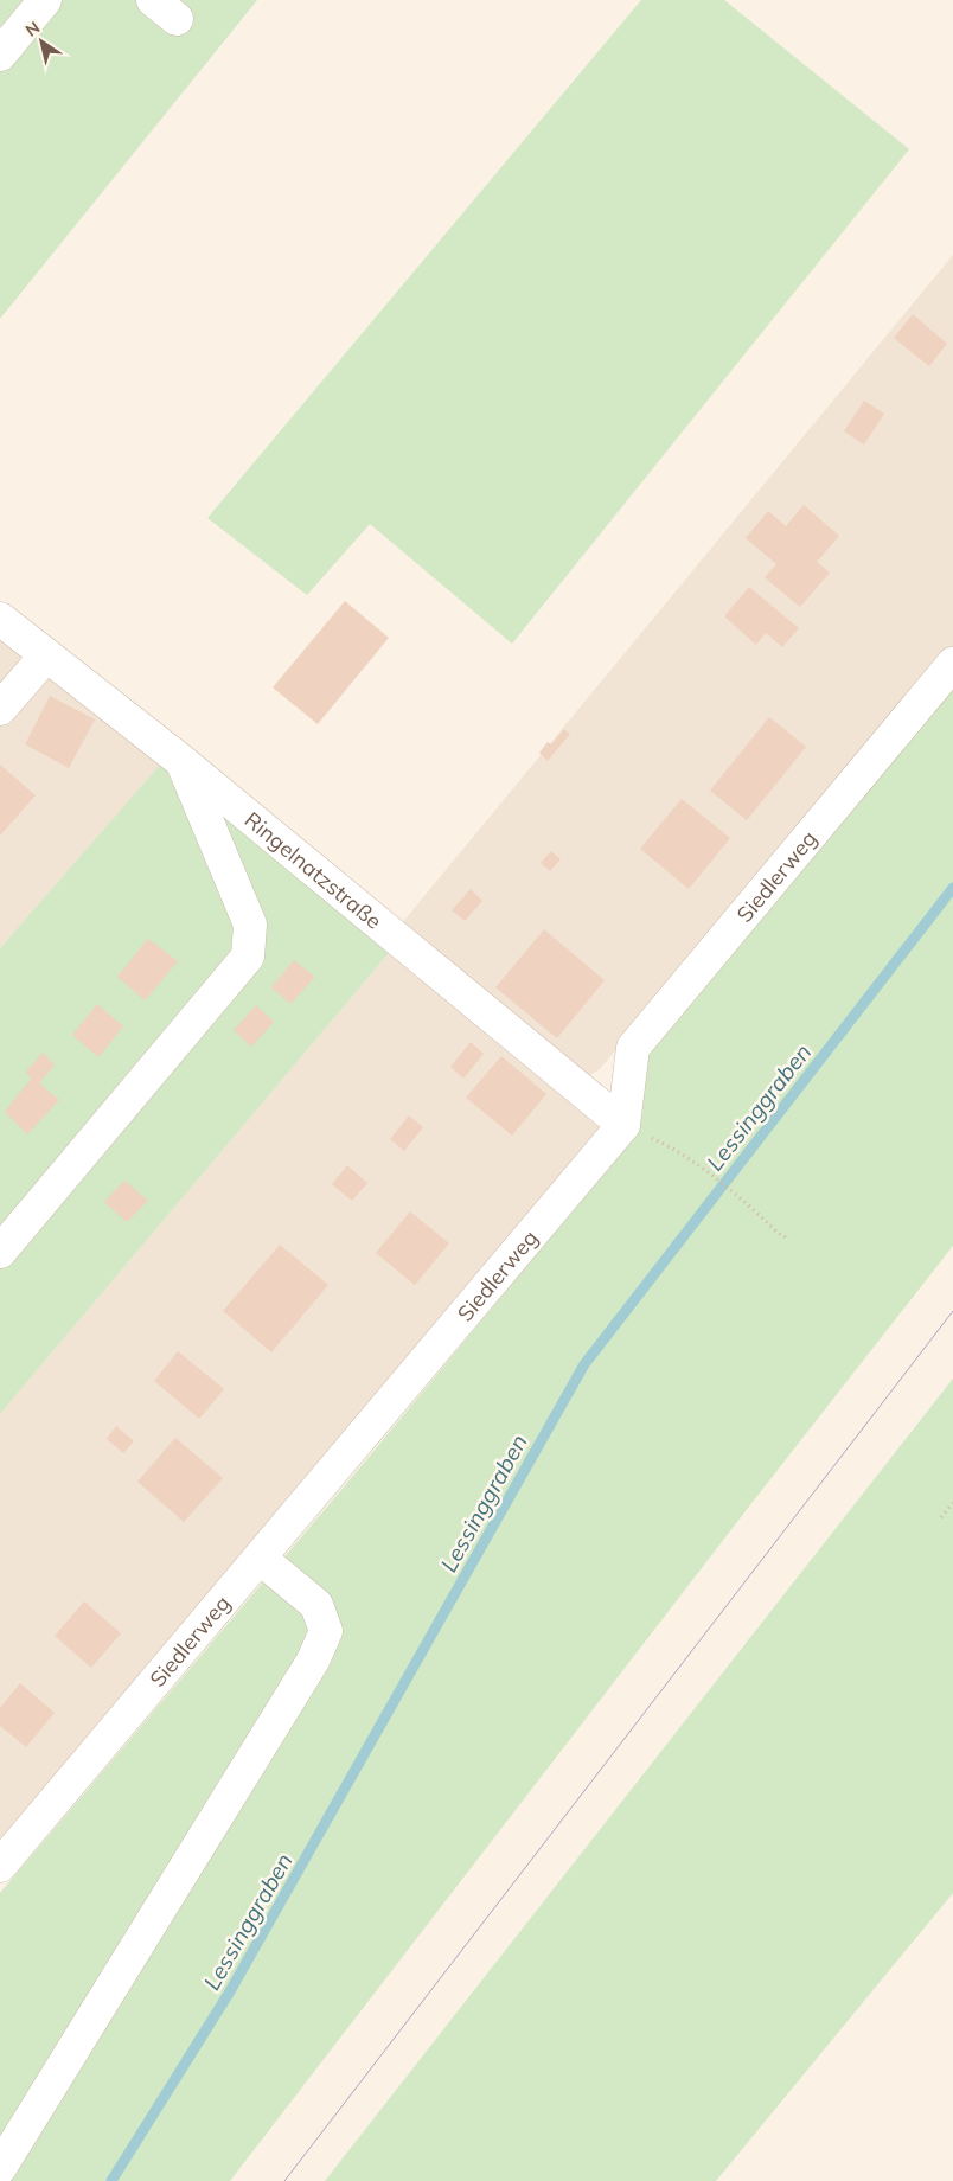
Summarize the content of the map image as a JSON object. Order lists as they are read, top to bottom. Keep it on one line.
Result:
{"streets":{"street":["Ringelnatzstraße","Siedlerweg"]},"crossings":[["Ringelnatzstraße","Siedlerweg"]],"water":["Lessinggraben"],"north":"top left"}
